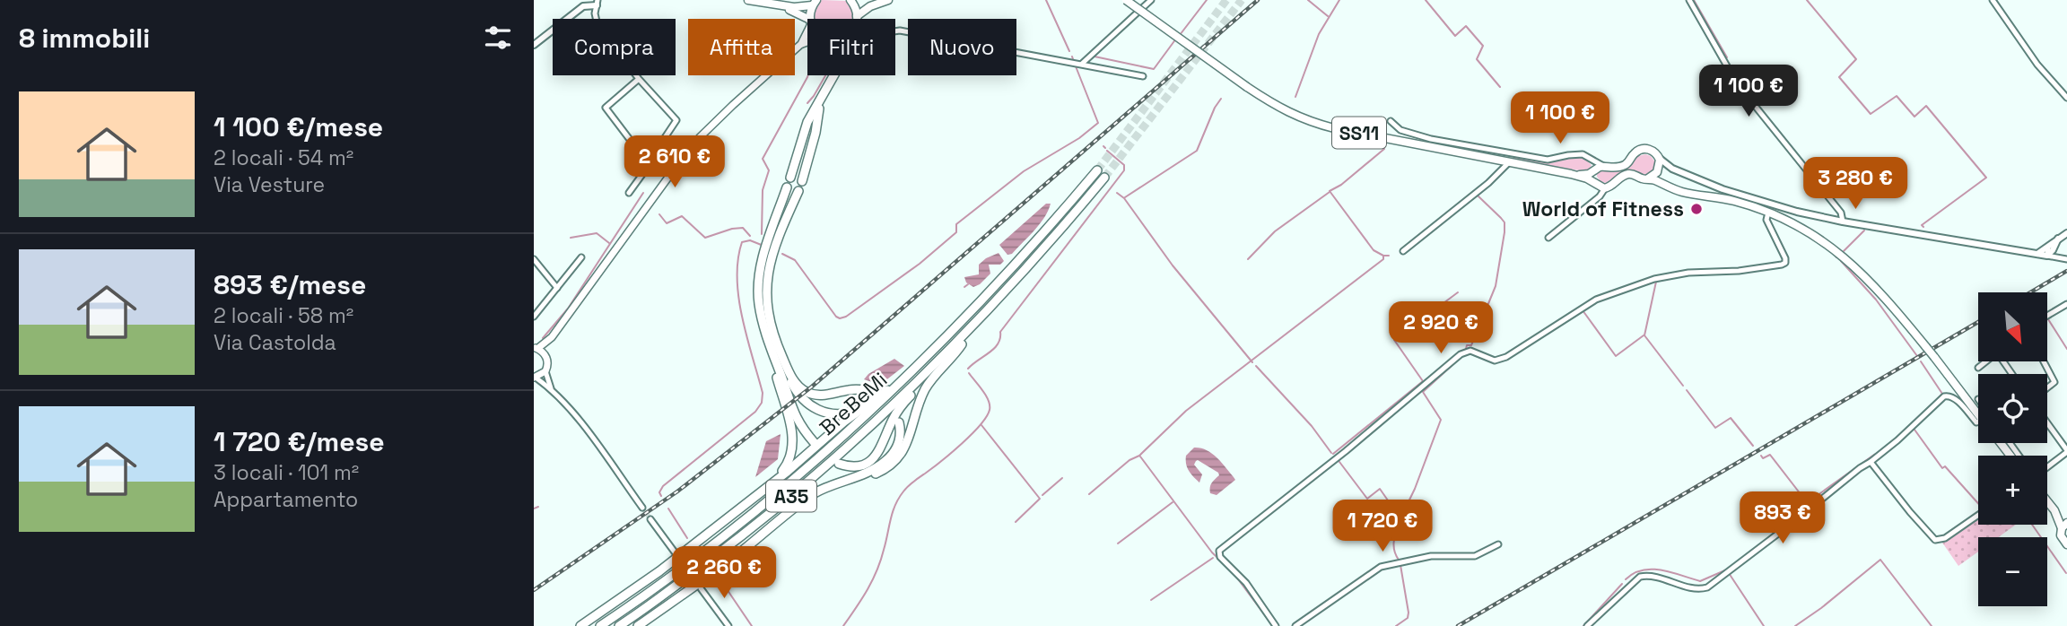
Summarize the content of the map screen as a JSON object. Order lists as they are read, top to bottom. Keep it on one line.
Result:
{"streets":{"highway":["BreBeMi","A35"],"main road":["SS11"]},"places":["World of Fitness"],"north":"bottom right","page":{"heading":"8 immobili","chip":["Compra","Affitta","Filtri","Nuovo"],"price":["1 100 €","1 100 €","2 610 €","3 280 €","2 920 €","893 €","1 720 €","2 260 €"],"list":[{"name":"1 100 €/mese","note":"2 locali · 54 m² · Via Vesture"},{"name":"893 €/mese","note":"2 locali · 58 m² · Via Castolda"},{"name":"1 720 €/mese","note":"3 locali · 101 m² · Appartamento"}],"map_buttons":["+","−"]}}
